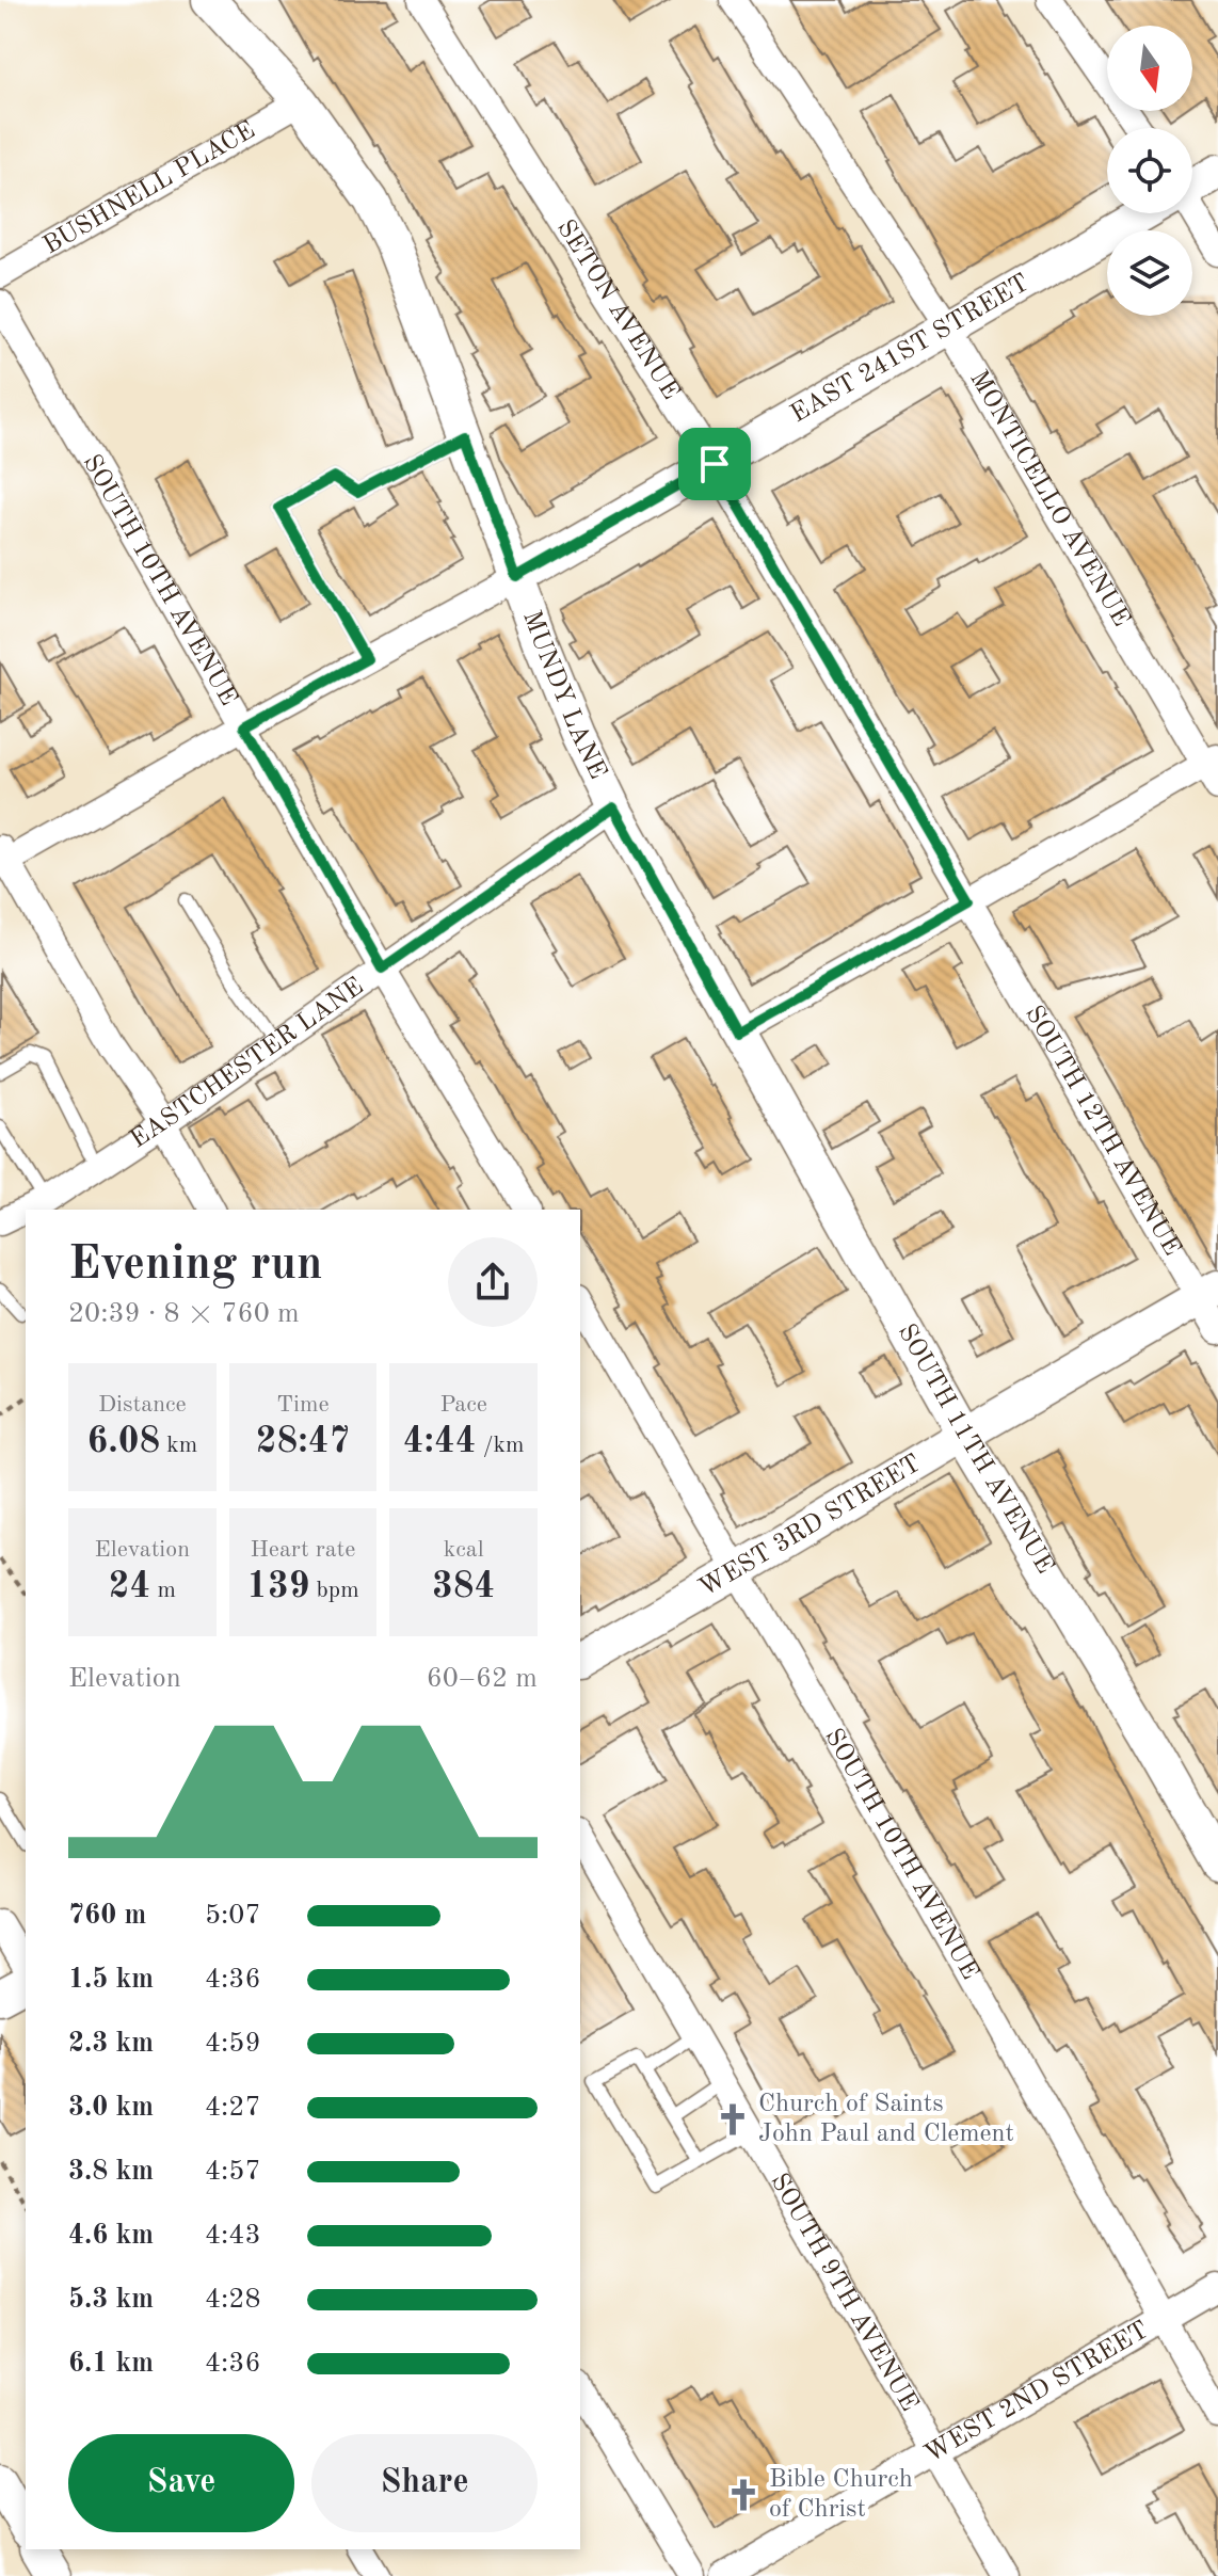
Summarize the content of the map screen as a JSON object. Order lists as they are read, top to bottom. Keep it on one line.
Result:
{"streets":{"street":["BUSHNELL PLACE","SETON AVENUE","EAST 241ST STREET","MONTICELLO AVENUE","SOUTH 10TH AVENUE","MUNDY LANE","EASTCHESTER LANE","SOUTH 12TH AVENUE","SOUTH 11TH AVENUE","WEST 3RD STREET","SOUTH 9TH AVENUE","WEST 2ND STREET"]},"crossings":[["BUSHNELL PLACE","MUNDY LANE"],["SETON AVENUE","EAST 241ST STREET"],["SETON AVENUE","SOUTH 12TH AVENUE"],["EAST 241ST STREET","MONTICELLO AVENUE"],["EAST 241ST STREET","MUNDY LANE"],["SOUTH 10TH AVENUE","EASTCHESTER LANE"],["SOUTH 10TH AVENUE","WEST 3RD STREET"],["SOUTH 10TH AVENUE","WEST 2ND STREET"],["MUNDY LANE","EASTCHESTER LANE"],["MUNDY LANE","SOUTH 11TH AVENUE"],["SOUTH 12TH AVENUE","WEST 3RD STREET"],["SOUTH 11TH AVENUE","WEST 3RD STREET"],["SOUTH 9TH AVENUE","WEST 2ND STREET"]],"places":{"church":["Church of Saints John Paul and Clement","Bible Church of Christ"]},"north":"bottom","page":{"heading":["Evening run","20:39 · 8 × 760 m"],"stats":[["Distance","6.08 km"],["Time","28:47"],["Pace","4:44 /km"],["Elevation","24 m"],["Heart rate","139 bpm"],["kcal","384"]],"chart":["Elevation","60–62 m"],"list":[{"name":"760 m","note":"5:07"},{"name":"1.5 km","note":"4:36"},{"name":"2.3 km","note":"4:59"},{"name":"3.0 km","note":"4:27"},{"name":"3.8 km","note":"4:57"},{"name":"4.6 km","note":"4:43"},{"name":"5.3 km","note":"4:28"},{"name":"6.1 km","note":"4:36"}],"buttons":["Save","Share"]}}
